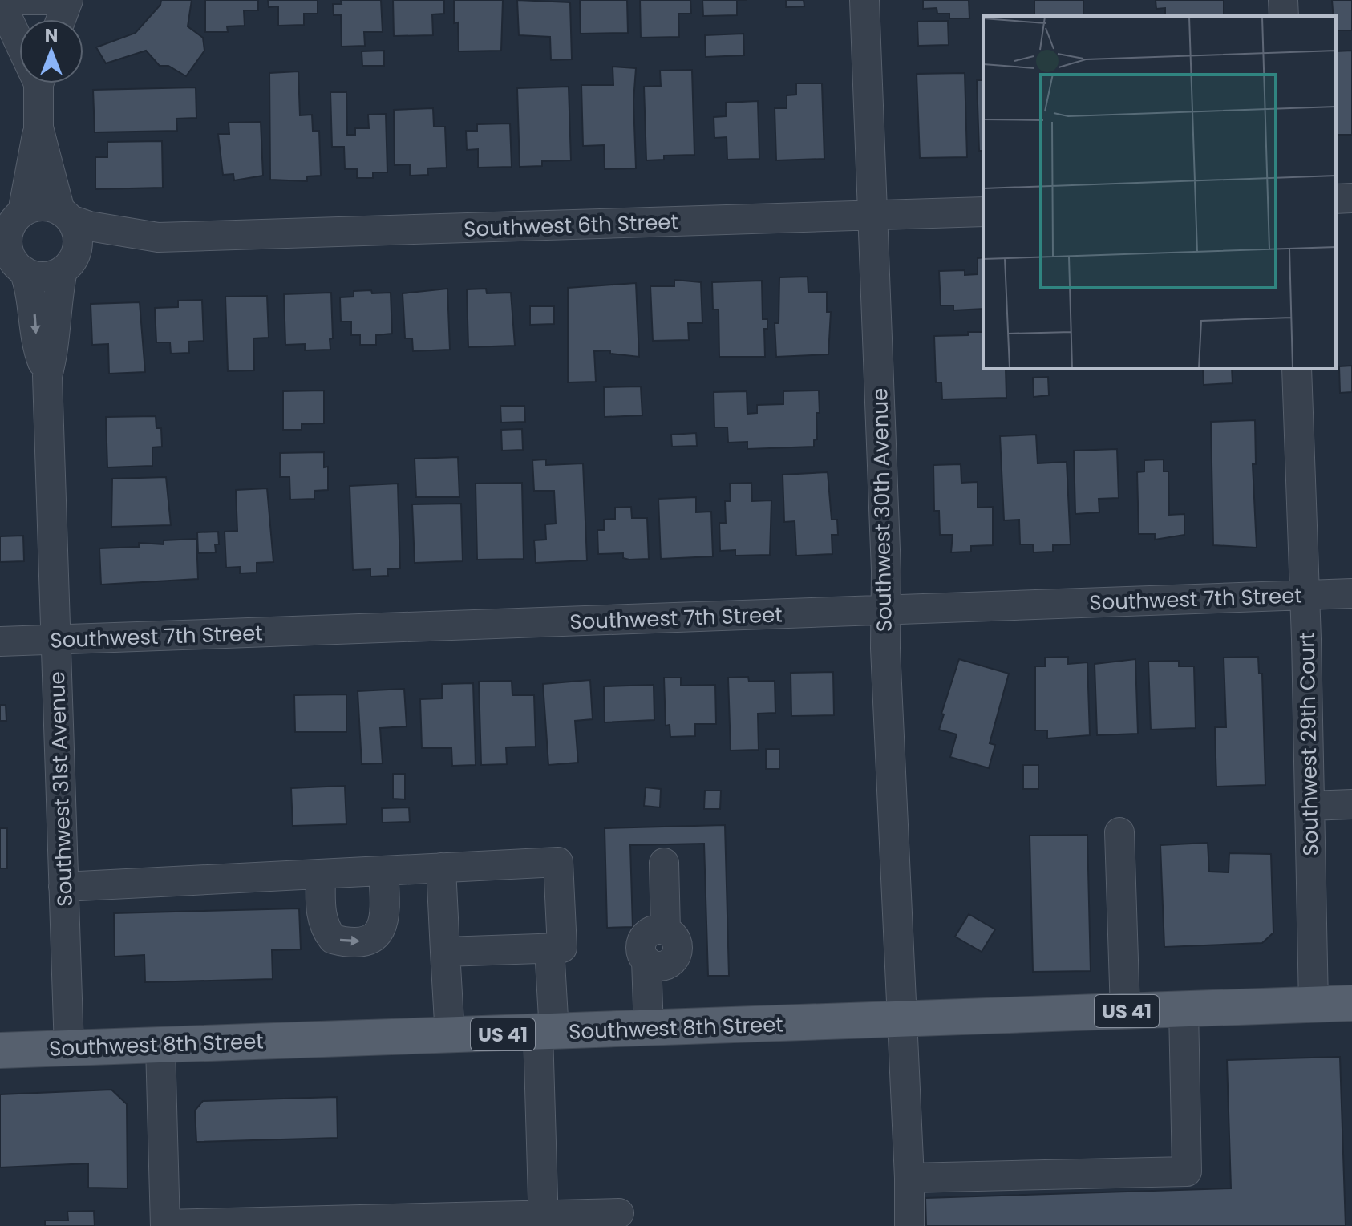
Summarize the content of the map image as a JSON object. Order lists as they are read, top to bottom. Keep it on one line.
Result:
{"streets":{"main road":["US 41","Southwest 8th Street"],"street":["Southwest 6th Street","Southwest 30th Avenue","Southwest 7th Street","Southwest 29th Court","Southwest 31st Avenue"]},"crossings":[["Southwest 6th Street","Southwest 30th Avenue"],["Southwest 6th Street","Southwest 31st Avenue"],["Southwest 30th Avenue","Southwest 7th Street"],["Southwest 30th Avenue","Southwest 8th Street"],["Southwest 7th Street","Southwest 29th Court"],["Southwest 7th Street","Southwest 31st Avenue"],["Southwest 29th Court","Southwest 8th Street"],["Southwest 31st Avenue","Southwest 8th Street"]],"north":"top"}
